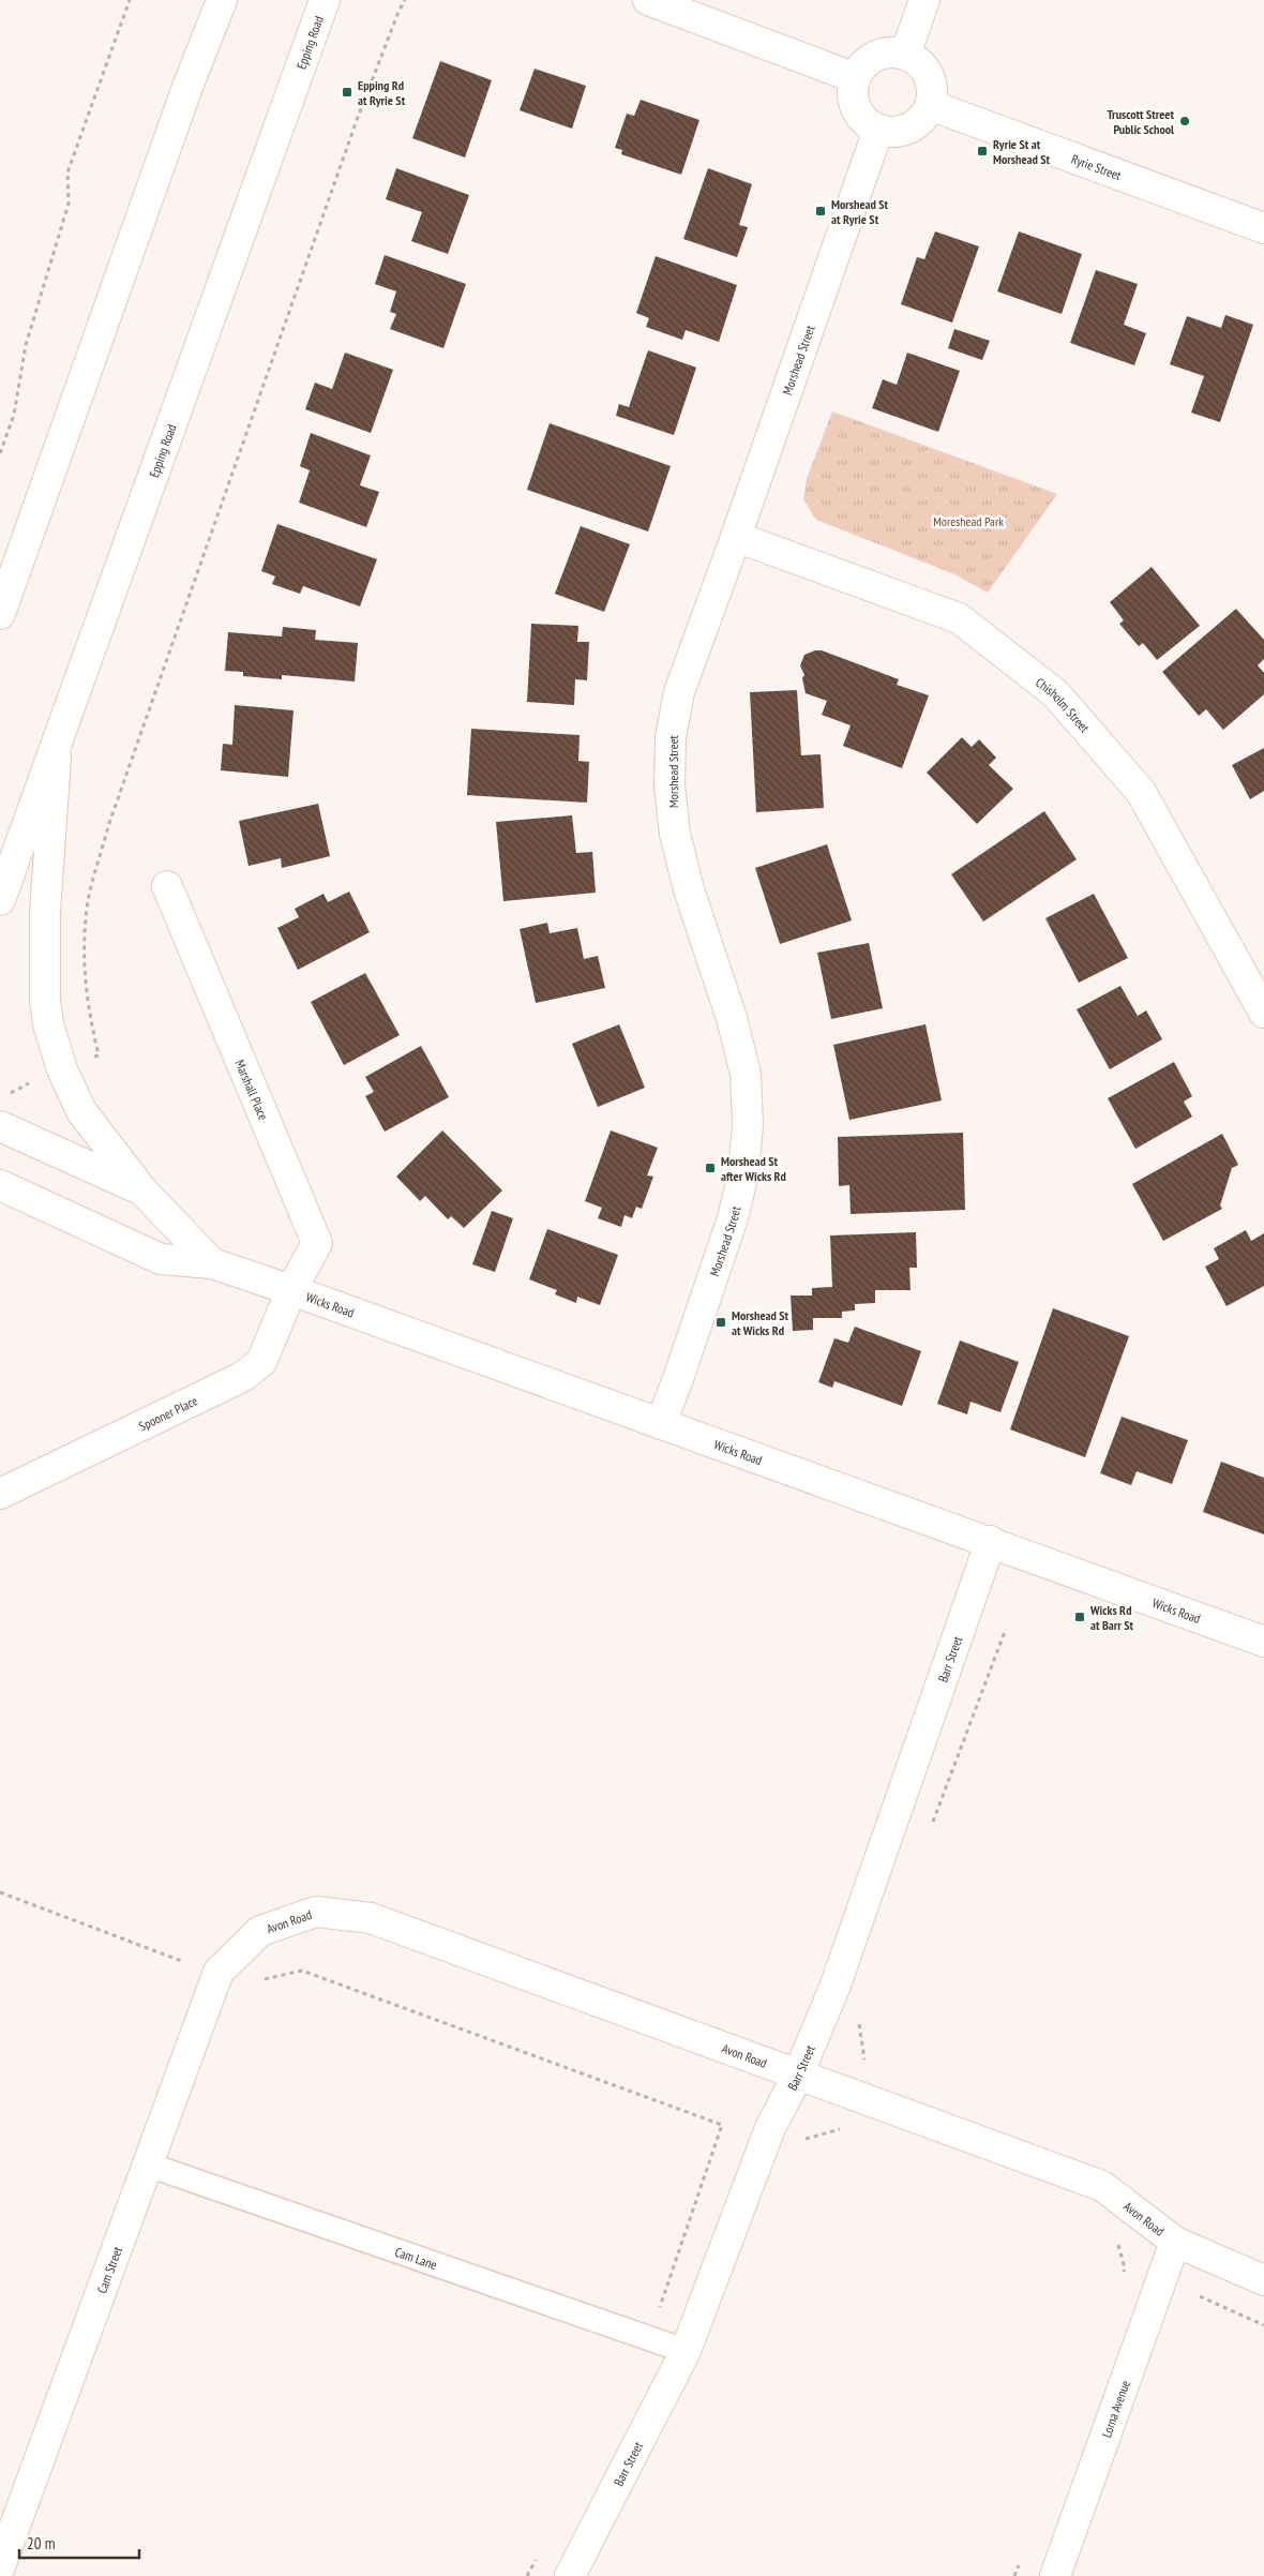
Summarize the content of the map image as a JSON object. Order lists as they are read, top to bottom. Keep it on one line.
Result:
{"streets":{"street":["Epping Road","Ryrie Street","Morshead Street","Chisholm Street","Marshall Place","Wicks Road","Spooner Place","Barr Street","Avon Road","Cam Street","Lorna Avenue"],"lane":["Cam Lane"]},"crossings":[["Ryrie Street","Morshead Street"],["Morshead Street","Chisholm Street"],["Morshead Street","Wicks Road"],["Marshall Place","Wicks Road"],["Marshall Place","Spooner Place"],["Wicks Road","Spooner Place"],["Wicks Road","Barr Street"],["Barr Street","Avon Road"],["Barr Street","Cam Lane"],["Avon Road","Cam Street"],["Avon Road","Lorna Avenue"],["Cam Lane","Cam Street"]],"parks":["Moreshead Park"],"places":{"transit":["Epping Rd at Ryrie St","Ryrie St at Morshead St","Morshead St at Ryrie St","Morshead St after Wicks Rd","Morshead St at Wicks Rd","Wicks Rd at Barr St"],"other":["Truscott Street Public School"]},"scale_bar":"20 m"}
